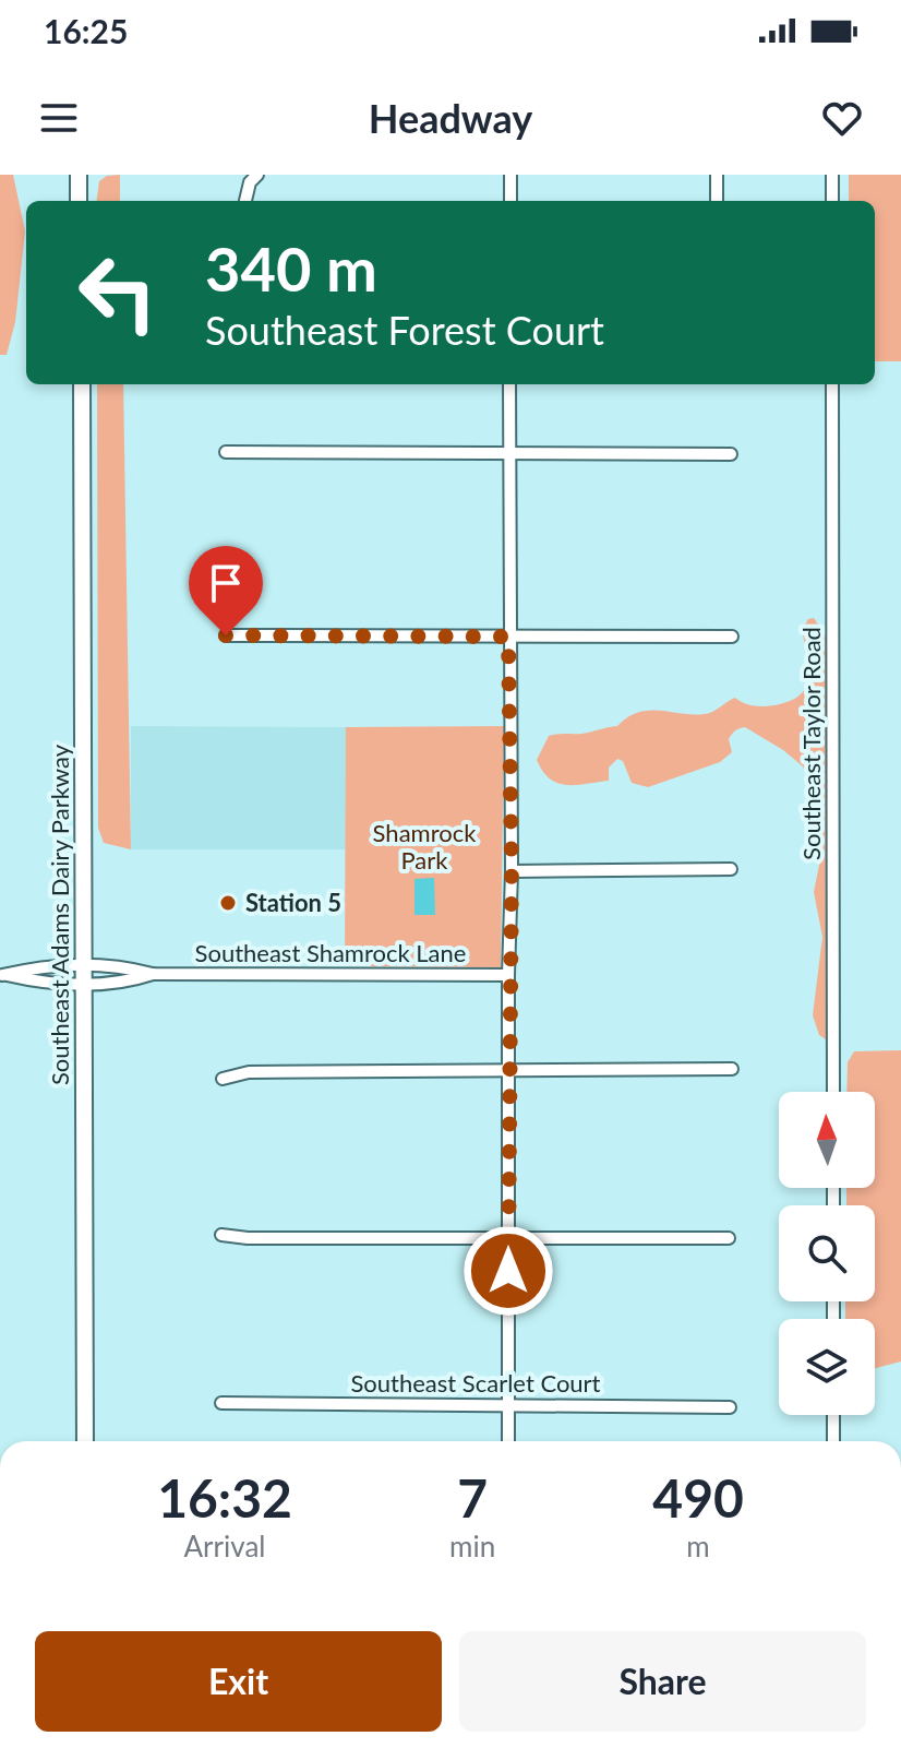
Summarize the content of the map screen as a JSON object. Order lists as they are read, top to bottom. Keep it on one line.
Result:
{"streets":{"main road":["Southeast Adams Dairy Parkway"],"street":["Southeast Taylor Road","Southeast Shamrock Lane","Southeast Scarlet Court"]},"crossings":[["Southeast Adams Dairy Parkway","Southeast Shamrock Lane"]],"parks":["Shamrock Park"],"places":["Station 5"],"north":"top","page":{"status":"16:25","header":"Headway","turn":["340 m","Southeast Forest Court"],"eta":["16:32","Arrival","7","min","490","m"],"buttons":["Exit","Share"]}}
